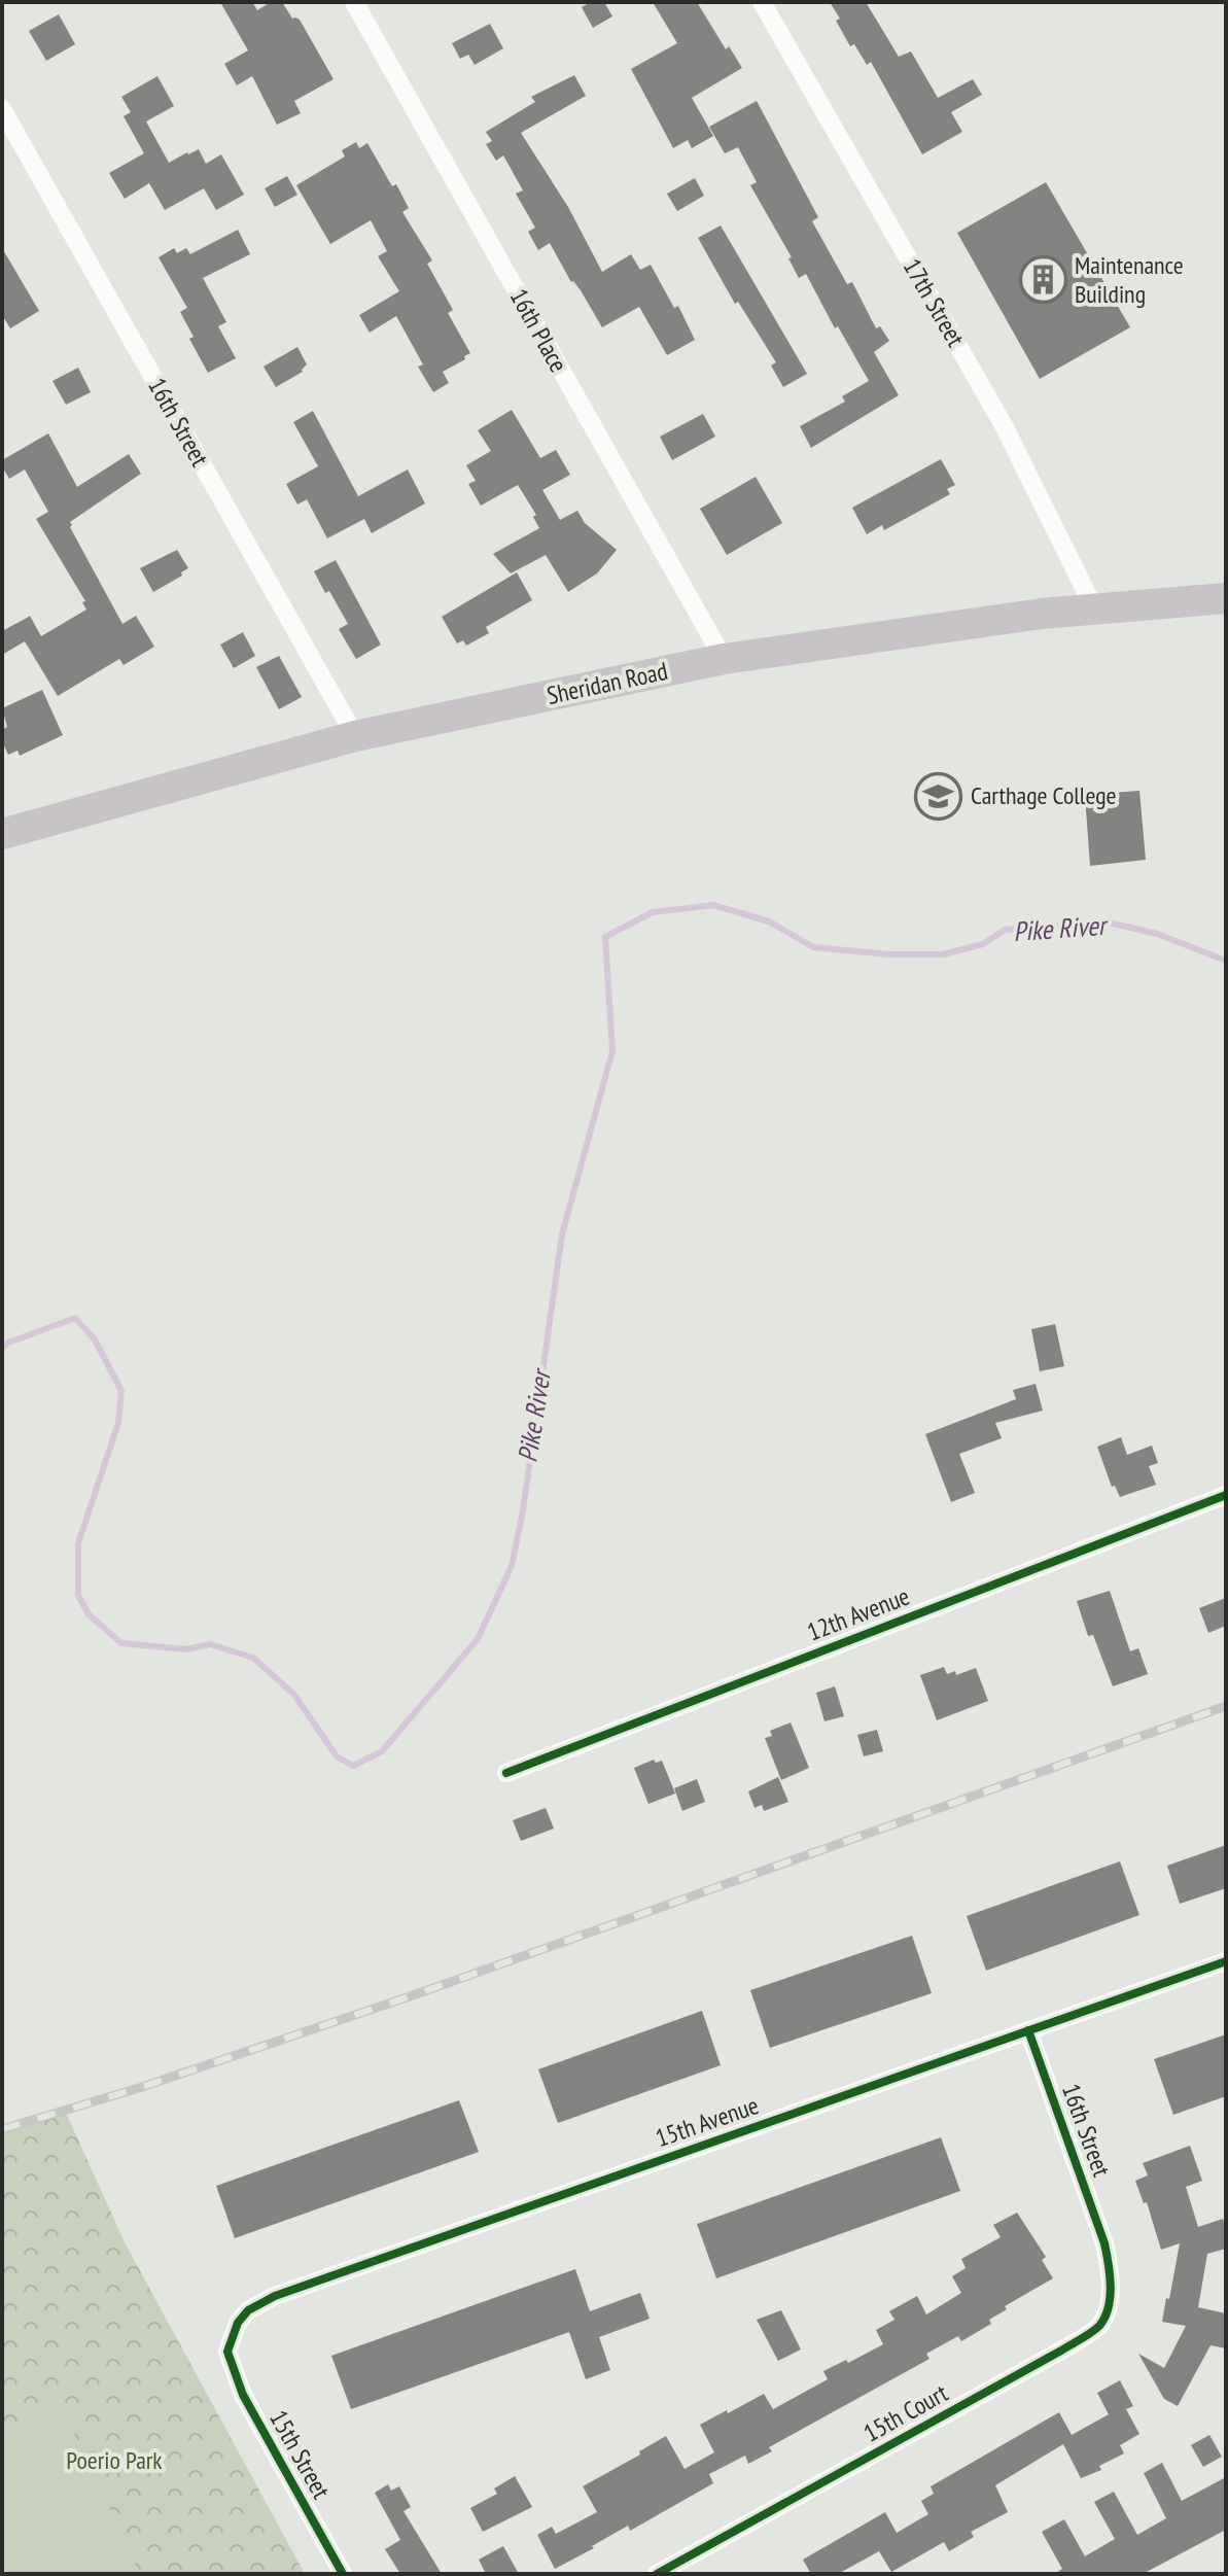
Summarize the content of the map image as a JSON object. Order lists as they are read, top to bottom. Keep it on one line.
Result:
{"streets":{"main road":["Sheridan Road"],"street":["17th Street","16th Place","16th Street","12th Avenue","15th Avenue","15th Court","15th Street"]},"crossings":[["17th Street","Sheridan Road"],["16th Place","Sheridan Road"],["16th Street","Sheridan Road"],["16th Street","15th Avenue"],["16th Street","15th Court"],["15th Avenue","15th Street"]],"water":["Pike River"],"parks":["Poerio Park"],"places":{"building":["Maintenance Building"],"school or university":["Carthage College"]}}
